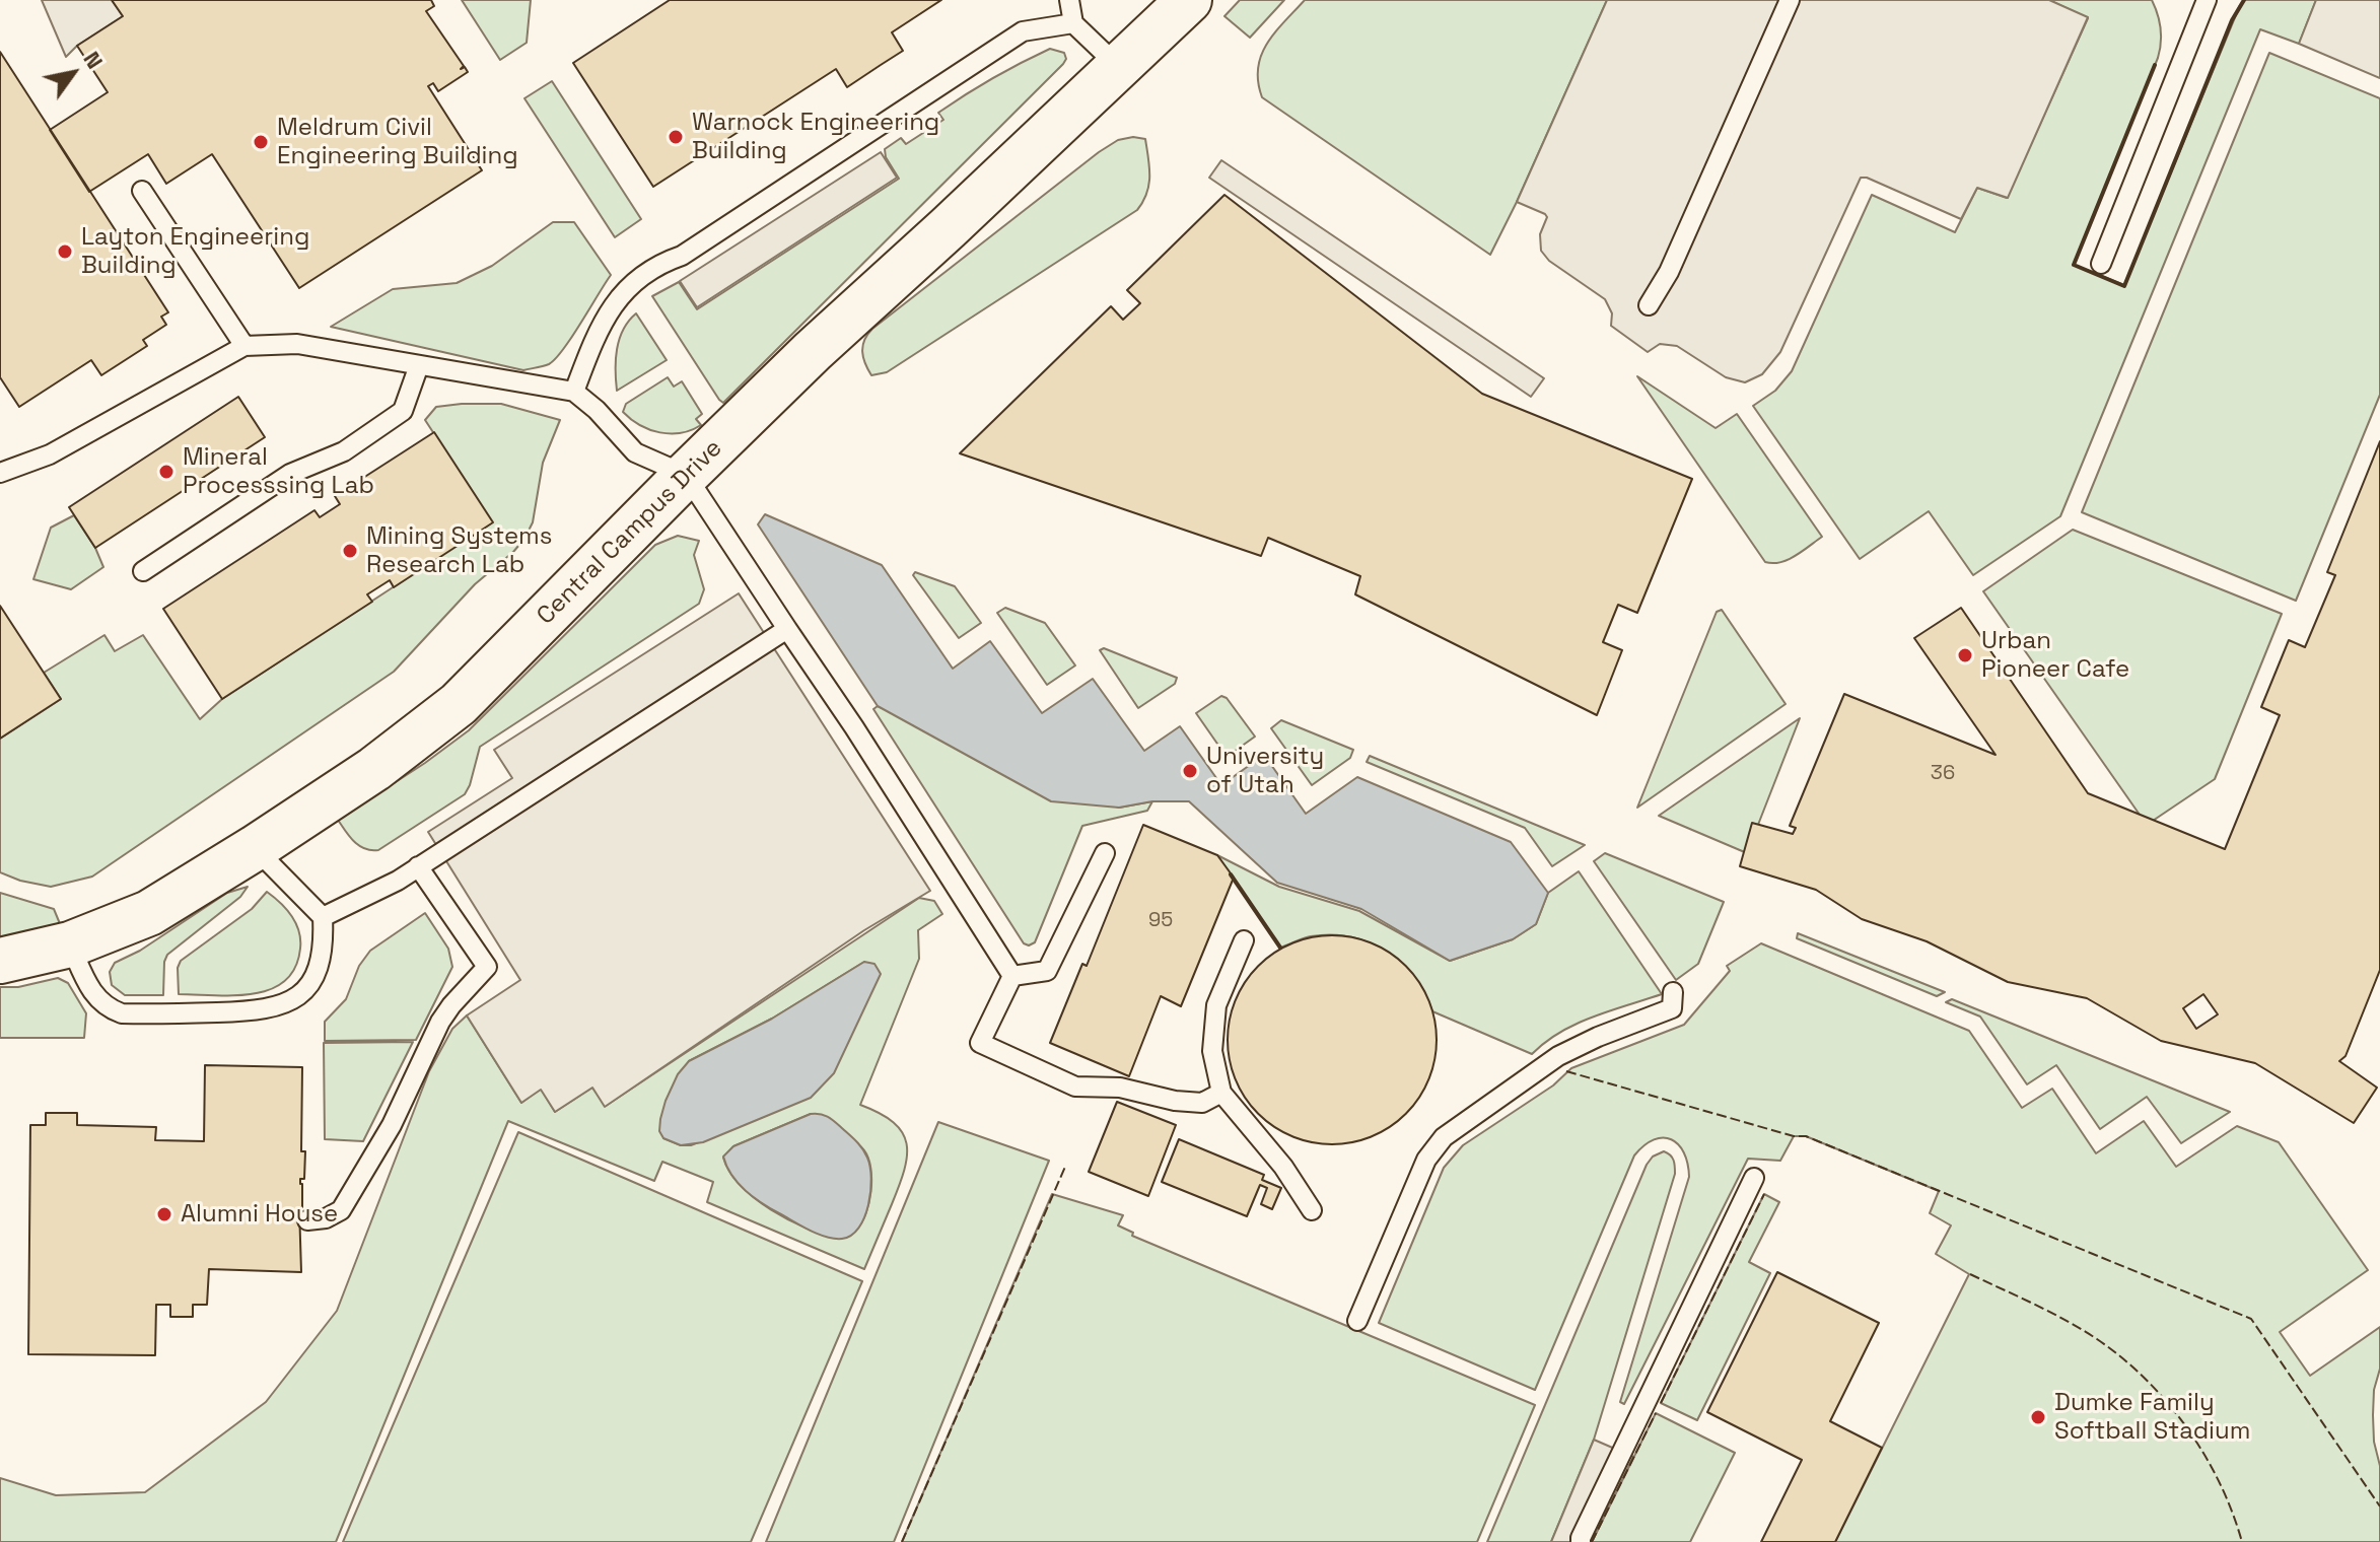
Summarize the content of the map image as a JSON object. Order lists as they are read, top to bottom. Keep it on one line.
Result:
{"streets":{"street":["Central Campus Drive"]},"places":["Warnock Engineering Building","Meldrum Civil Engineering Building","Layton Engineering Building","Mineral Processsing Lab","Mining Systems Research Lab","Urban Pioneer Cafe","University of Utah","Alumni House","Dumke Family Softball Stadium"],"house_numbers":["36","95"],"north":"top right"}
